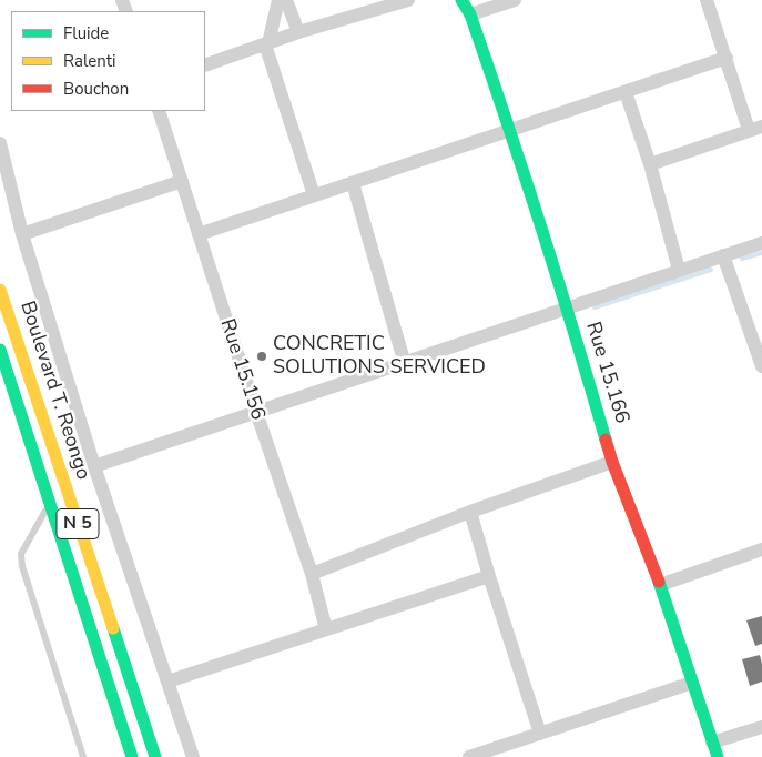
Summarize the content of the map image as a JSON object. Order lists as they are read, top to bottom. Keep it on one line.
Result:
{"streets":{"main road":["Rue 15.166","Boulevard T. Reongo","N 5"],"street":["Rue 15.156"]},"places":["CONCRETIC SOLUTIONS SERVICED"],"legend":["Fluide","Ralenti","Bouchon"]}
